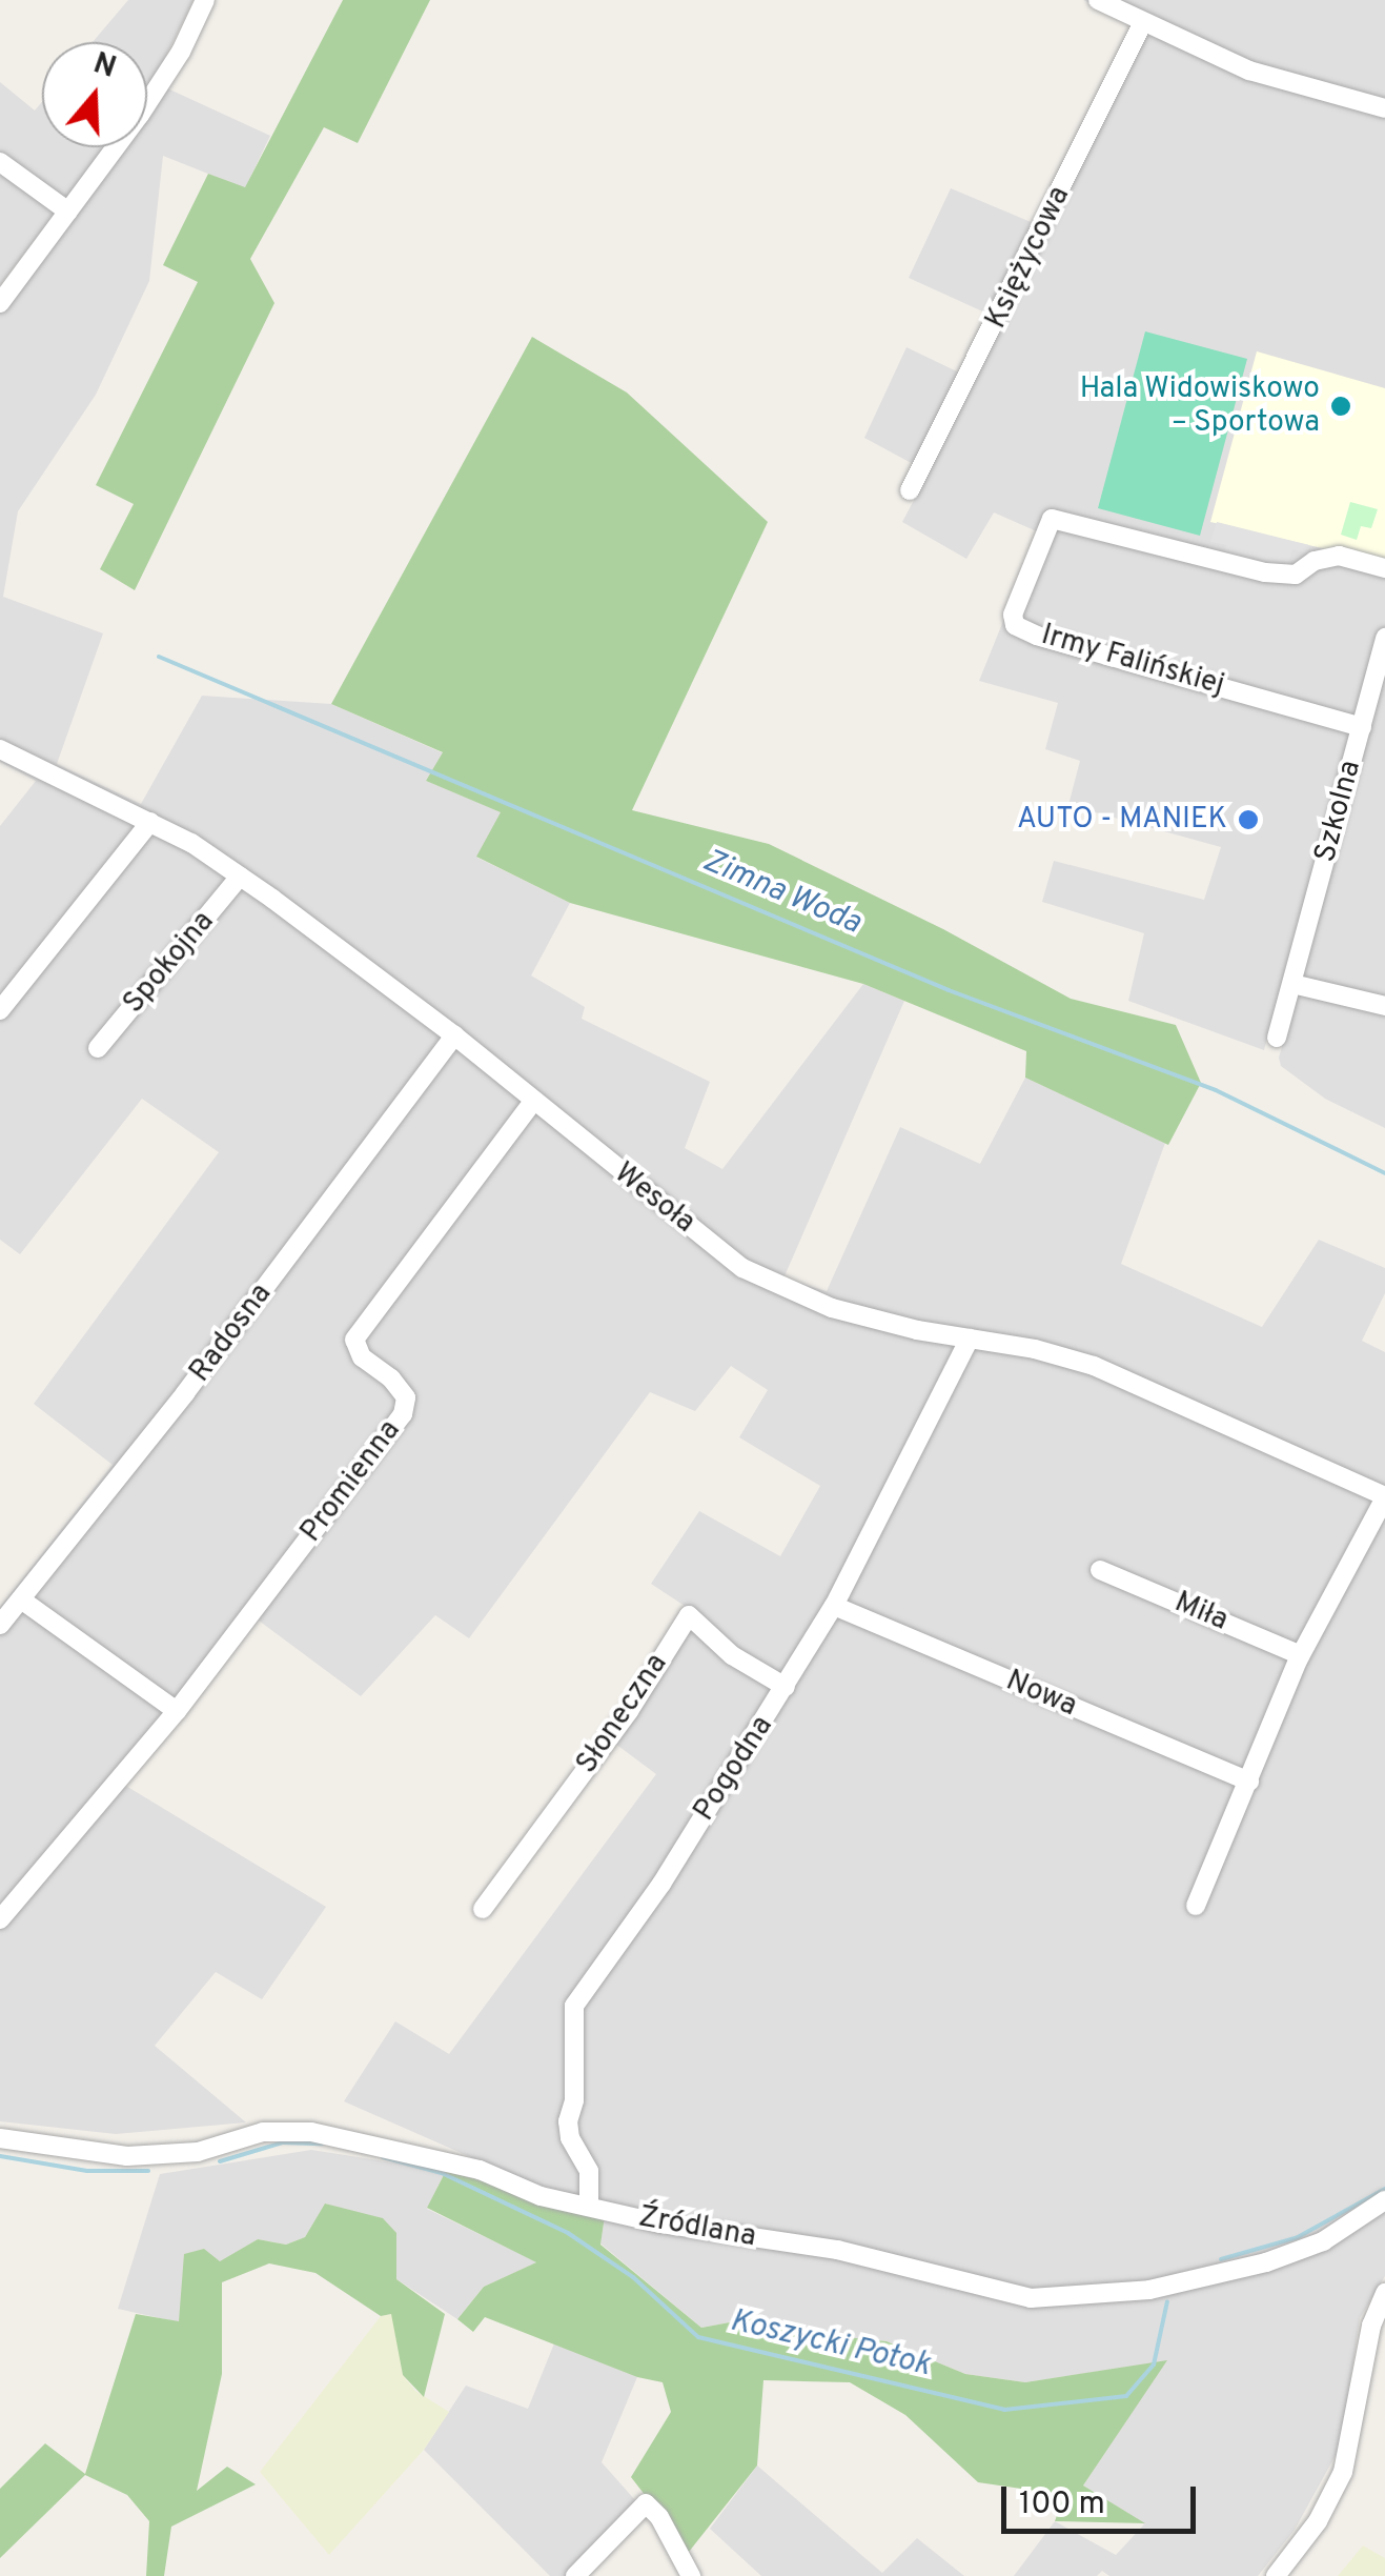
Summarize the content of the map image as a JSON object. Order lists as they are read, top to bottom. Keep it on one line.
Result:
{"streets":{"street":["Księżycowa","Irmy Falińskiej","Szkolna","Spokojna","Wesoła","Radosna","Promienna","Miła","Nowa","Słoneczna","Pogodna","Źródlana"]},"crossings":[["Irmy Falińskiej","Szkolna"],["Spokojna","Wesoła"],["Wesoła","Radosna"],["Wesoła","Promienna"],["Wesoła","Pogodna"],["Nowa","Pogodna"],["Słoneczna","Pogodna"],["Pogodna","Źródlana"]],"water":["Zimna Woda","Koszycki Potok"],"places":["Hala Widowiskowo – Sportowa","AUTO - MANIEK"],"scale_bar":"100 m","north":"top"}
